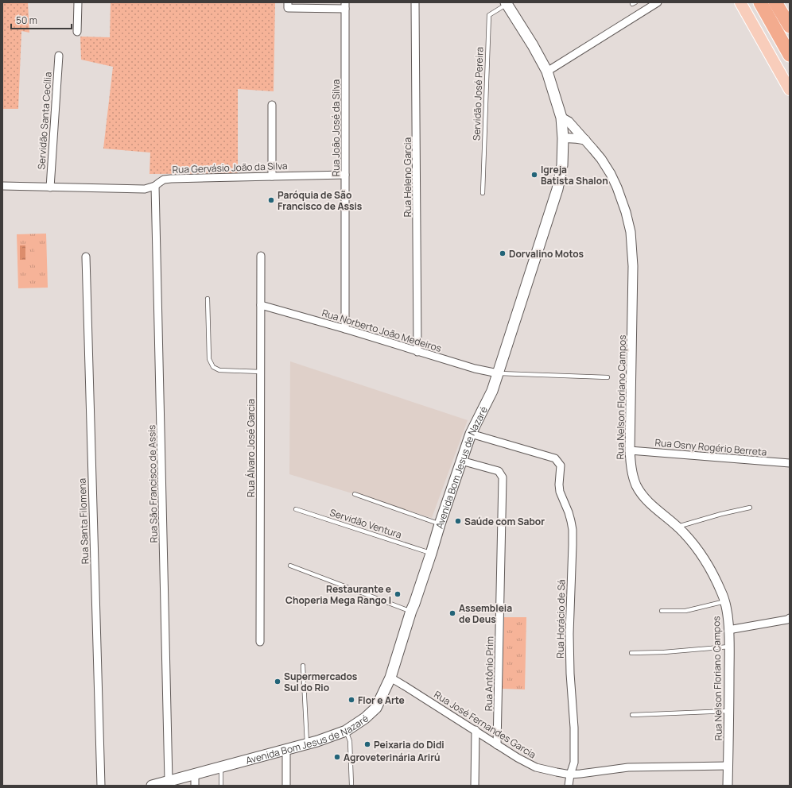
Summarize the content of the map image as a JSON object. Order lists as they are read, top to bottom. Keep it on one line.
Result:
{"streets":{"main road":["Avenida Bom Jesus de Nazaré"],"street":["Servidão Santa Cecília","Rua João José da Silva","Rua Gervásio João da Silva","Rua Heleno Garcia","Rua Norberto João Medeiros","Rua Nelson Floriano Campos","Rua Osny Rogério Berreta","Rua Álvaro José Garcia","Rua São Francisco de Assis","Rua Santa Filomena","Rua Horácio de Sá","Rua Antônio Prim","Rua José Fernandes Garcia"],"lane":["Servidão José Pereira","Servidão Ventura"]},"crossings":[["Servidão José Pereira","Avenida Bom Jesus de Nazaré"],["Servidão Santa Cecília","Rua Gervásio João da Silva"],["Rua João José da Silva","Rua Gervásio João da Silva"],["Rua João José da Silva","Rua Norberto João Medeiros"],["Rua Gervásio João da Silva","Rua São Francisco de Assis"],["Rua Heleno Garcia","Rua Norberto João Medeiros"],["Rua Norberto João Medeiros","Rua Álvaro José Garcia"],["Rua Norberto João Medeiros","Avenida Bom Jesus de Nazaré"],["Rua Nelson Floriano Campos","Rua Osny Rogério Berreta"],["Rua Nelson Floriano Campos","Avenida Bom Jesus de Nazaré"],["Rua Nelson Floriano Campos","Rua José Fernandes Garcia"],["Avenida Bom Jesus de Nazaré","Rua São Francisco de Assis"],["Avenida Bom Jesus de Nazaré","Servidão Ventura"],["Avenida Bom Jesus de Nazaré","Rua Horácio de Sá"],["Avenida Bom Jesus de Nazaré","Rua Antônio Prim"],["Avenida Bom Jesus de Nazaré","Rua José Fernandes Garcia"],["Rua Horácio de Sá","Rua José Fernandes Garcia"],["Rua Antônio Prim","Rua José Fernandes Garcia"]],"places":["Igreja Batista Shalon","Paróquia de São Francisco de Assis","Dorvalino Motos","Saúde com Sabor","Restaurante e Choperia Mega Rango I","Assembleia de Deus","Supermercados Sul do Rio","Flor e Arte","Peixaria do Didi","Agroveterinária Arirú"],"scale_bar":"50 m"}
